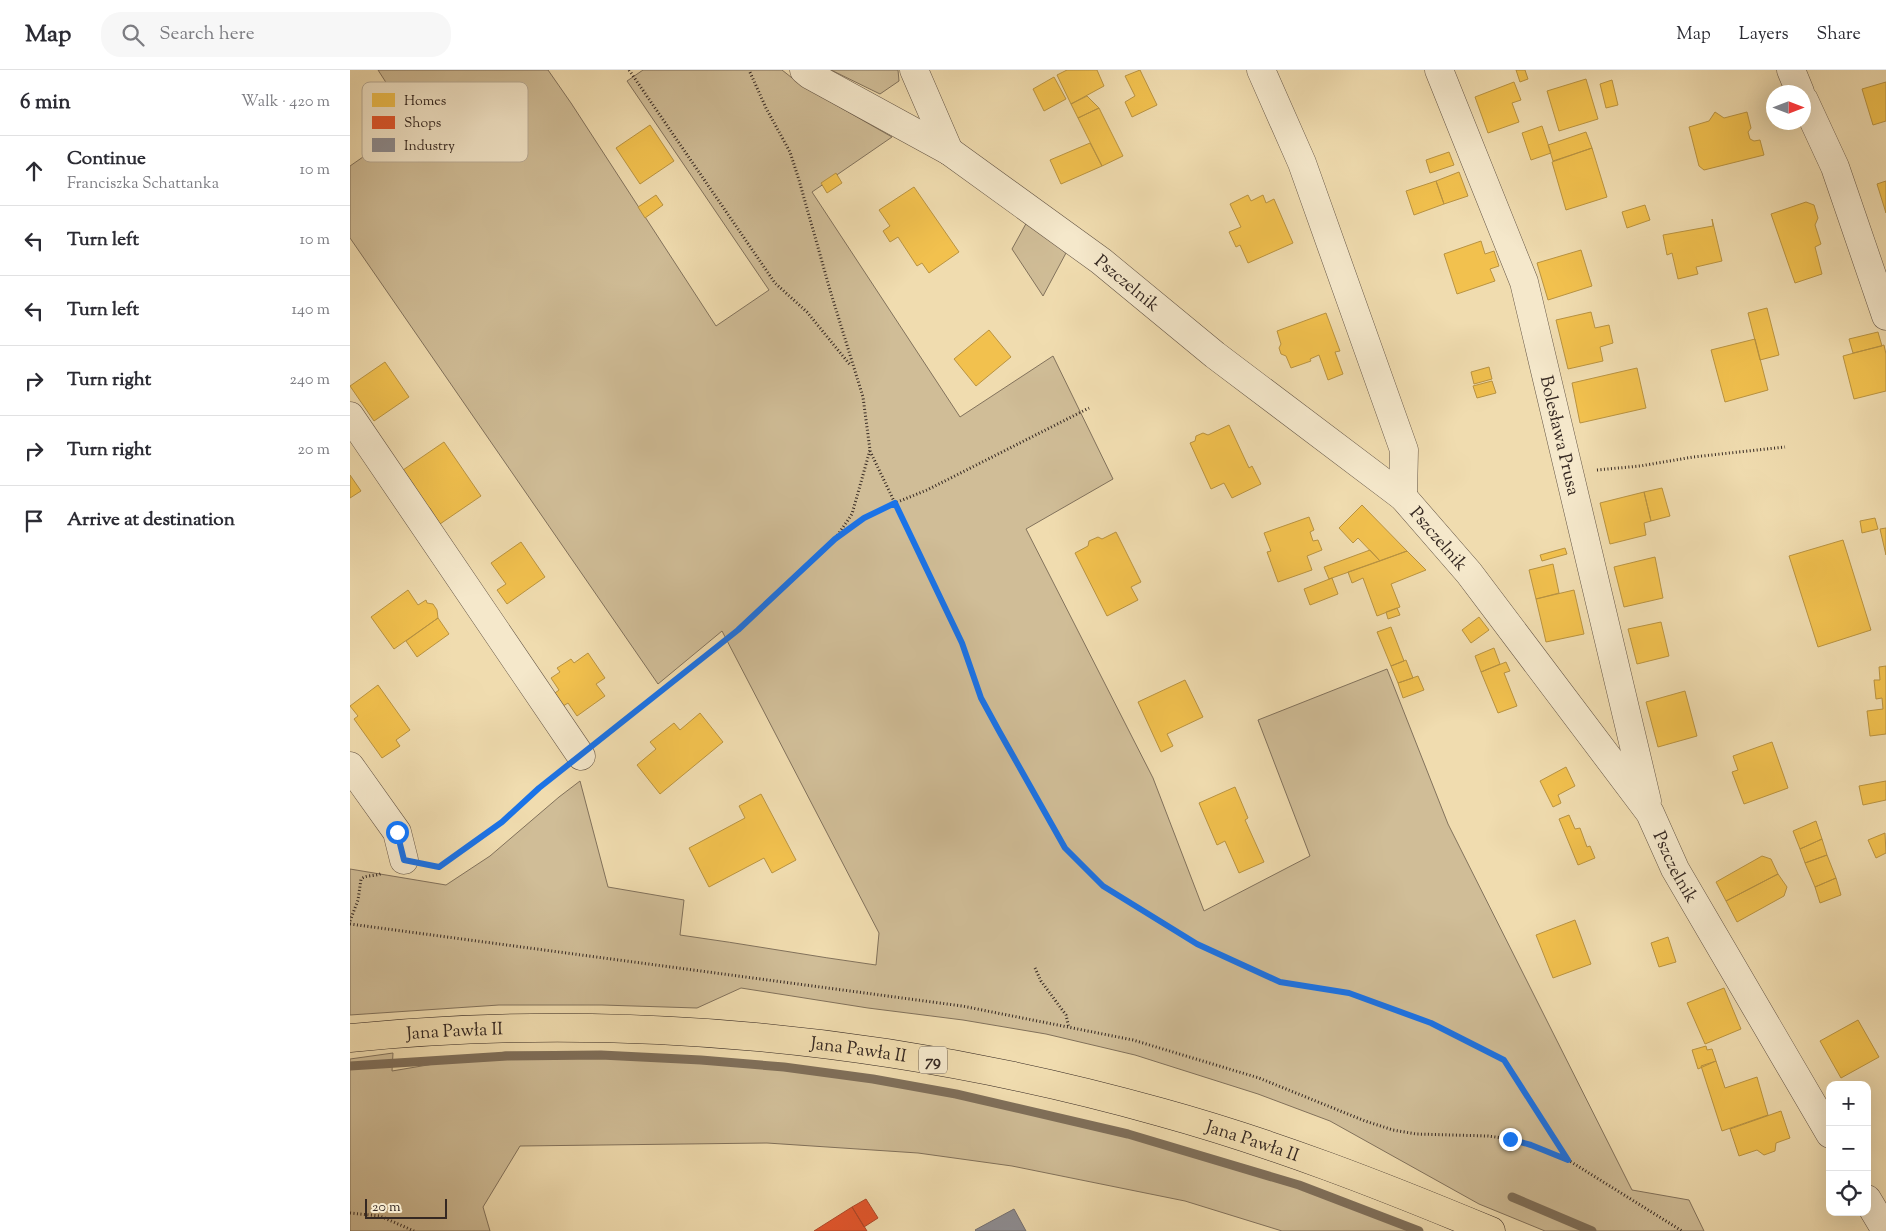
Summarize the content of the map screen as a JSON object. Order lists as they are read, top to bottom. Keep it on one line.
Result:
{"streets":{"main road":["Jana Pawła II","79"],"street":["Pszczelnik","Bolesława Prusa"]},"crossings":[["Pszczelnik","Bolesława Prusa"]],"legend":["Homes","Shops","Industry"],"scale_bar":"20 m","north":"right","page":{"header":"Map","search":"Search here","nav":["Map","Layers","Share"],"heading":["6 min","Walk · 420 m"],"list":[["Continue","Franciszka Schattanka","10 m"],["Turn left","10 m"],["Turn left","140 m"],["Turn right","240 m"],["Turn right","20 m"],"Arrive at destination"],"map_buttons":["+","−"],"scale":"20 m"}}
